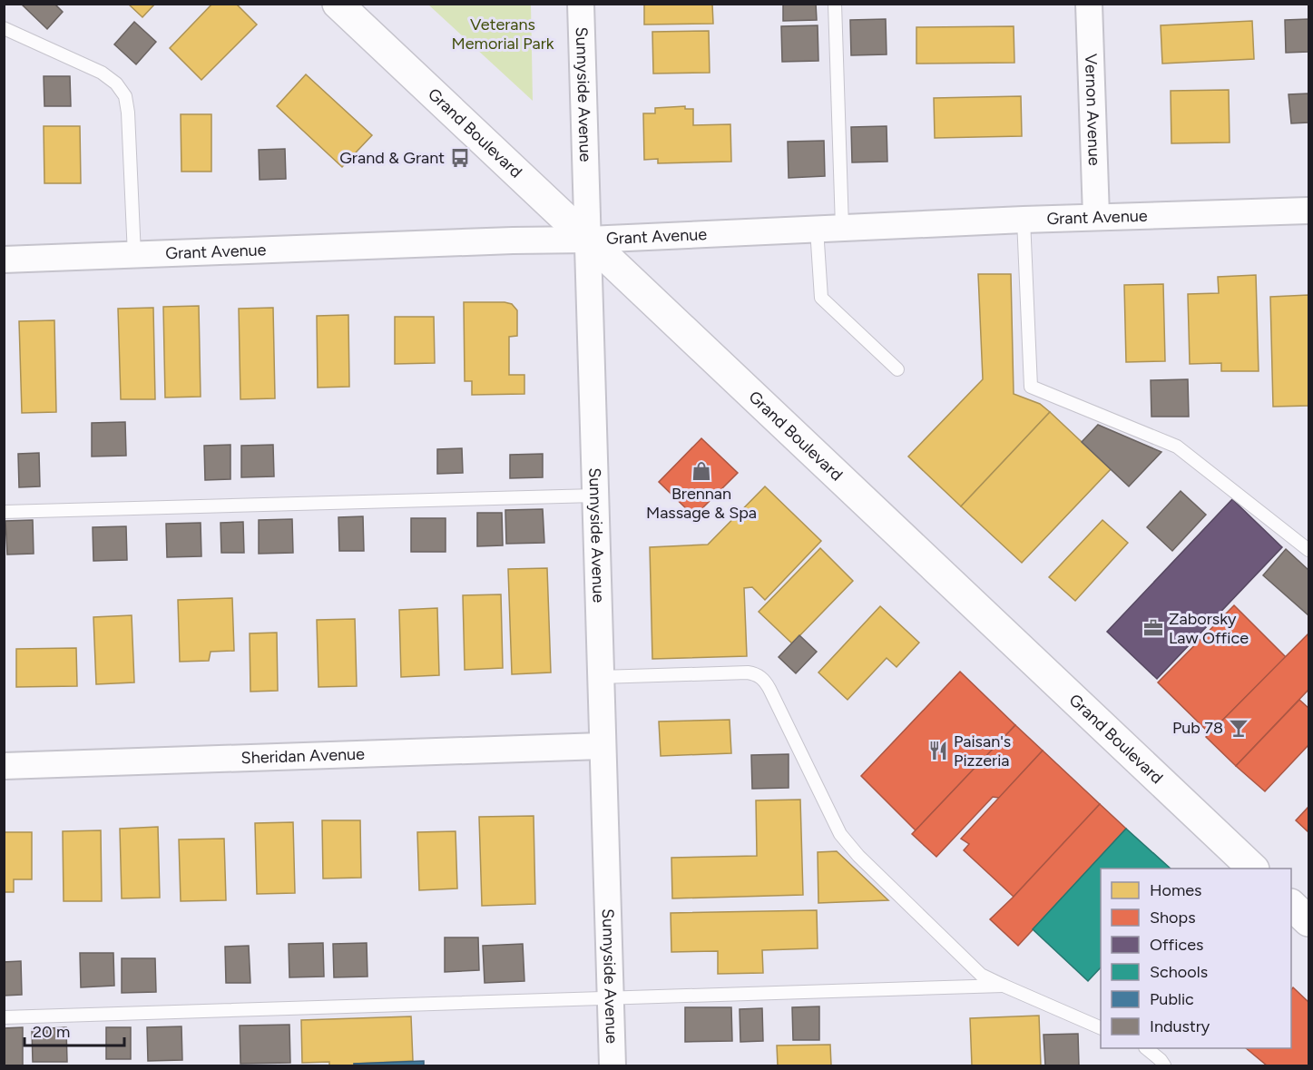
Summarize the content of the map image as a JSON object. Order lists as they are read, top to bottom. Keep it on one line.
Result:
{"streets":{"street":["Sunnyside Avenue","Vernon Avenue","Grand Boulevard","Grant Avenue","Sheridan Avenue"]},"crossings":[["Sunnyside Avenue","Grand Boulevard"],["Sunnyside Avenue","Grant Avenue"],["Sunnyside Avenue","Sheridan Avenue"],["Vernon Avenue","Grant Avenue"],["Grand Boulevard","Grant Avenue"]],"parks":["Veterans Memorial Park"],"places":{"bus stop":["Grand & Grant"],"shop":["Brennan Massage & Spa"],"office":["Zaborsky Law Office"],"bar":["Pub 78"],"restaurant":["Paisan's Pizzeria"]},"legend":["Homes","Shops","Offices","Schools","Public","Industry"],"scale_bar":"20 m"}
